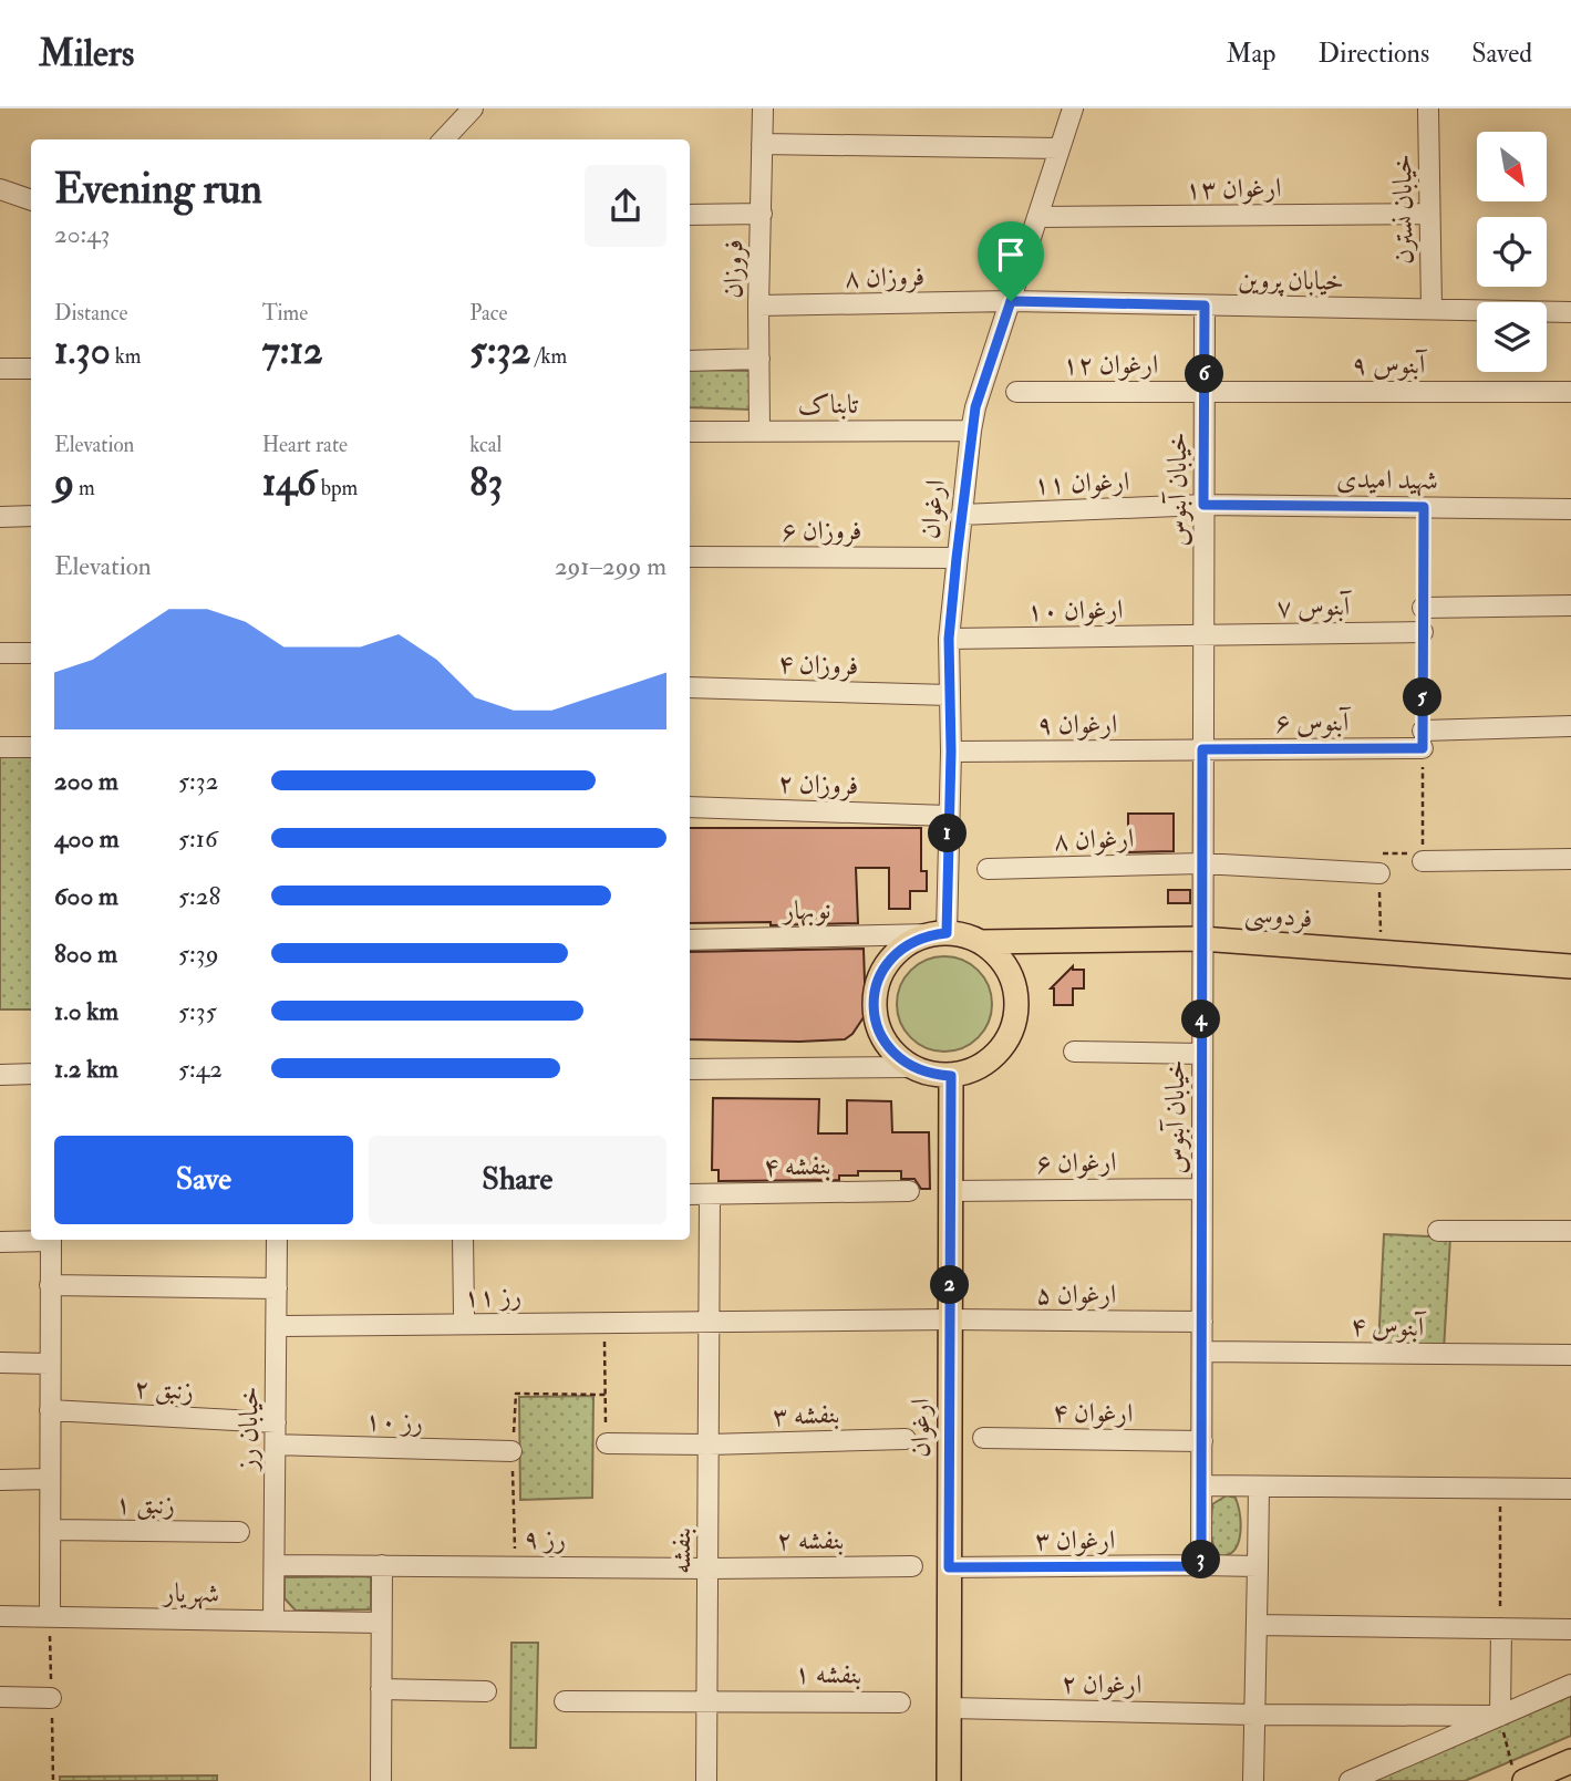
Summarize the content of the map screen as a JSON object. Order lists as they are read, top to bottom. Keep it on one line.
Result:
{"streets":{"main road":["ارغوان","فردوسی"],"street":["ارغوان ۱۳","خیابان نسترن","فروزان","فروزان ۸","خیابان پروین","ارغوان ۱۲","آبنوس ۹","تابناک","شهید امیدی","ارغوان ۱۱","خیابان آبنوس","فروزان ۶","آبنوس ۷","ارغوان ۱۰","فروزان ۴","آبنوس ۶","ارغوان ۹","فروزان ۲","ارغوان ۸","نوبهار","ارغوان ۶","بنفشه ۴","ارغوان ۵","رز ۱۱","آبنوس ۴","زنبق ۲","ارغوان ۴","بنفشه ۳","رز ۱۰","خیابان رز","زنبق ۱","رز ۹","بنفشه ۲","ارغوان ۳","بنفشه","شهریار","بنفشه ۱","ارغوان ۲"]},"crossings":[["ارغوان ۱۳","خیابان نسترن"],["ارغوان ۱۳","ارغوان"],["خیابان نسترن","خیابان پروین"],["فروزان","فروزان ۸"],["فروزان","تابناک"],["فروزان ۸","خیابان پروین"],["فروزان ۸","ارغوان"],["خیابان پروین","خیابان آبنوس"],["خیابان پروین","ارغوان"],["ارغوان ۱۲","آبنوس ۹"],["ارغوان ۱۲","خیابان آبنوس"],["آبنوس ۹","خیابان آبنوس"],["تابناک","ارغوان"],["شهید امیدی","ارغوان ۱۱"],["شهید امیدی","خیابان آبنوس"],["ارغوان ۱۱","خیابان آبنوس"],["ارغوان ۱۱","ارغوان"],["خیابان آبنوس","آبنوس ۷"],["خیابان آبنوس","ارغوان ۱۰"],["خیابان آبنوس","آبنوس ۶"],["خیابان آبنوس","ارغوان ۹"],["خیابان آبنوس","ارغوان ۸"],["خیابان آبنوس","فردوسی"],["خیابان آبنوس","ارغوان ۶"],["خیابان آبنوس","ارغوان ۵"],["خیابان آبنوس","آبنوس ۴"],["خیابان آبنوس","ارغوان ۴"],["خیابان آبنوس","ارغوان ۳"],["ارغوان","فروزان ۶"],["ارغوان","ارغوان ۱۰"],["ارغوان","فروزان ۴"],["ارغوان","ارغوان ۹"],["ارغوان","فروزان ۲"],["ارغوان","نوبهار"],["ارغوان","فردوسی"],["ارغوان","ارغوان ۶"],["ارغوان","ارغوان ۵"],["ارغوان","ارغوان ۳"],["ارغوان","ارغوان ۲"],["آبنوس ۷","ارغوان ۱۰"],["آبنوس ۶","ارغوان ۹"],["نوبهار","فردوسی"],["بنفشه ۴","بنفشه"],["رز ۱۱","خیابان رز"],["رز ۱۱","بنفشه"],["زنبق ۲","خیابان رز"],["بنفشه ۳","بنفشه"],["رز ۱۰","خیابان رز"],["خیابان رز","رز ۹"],["خیابان رز","شهریار"],["رز ۹","بنفشه ۲"],["رز ۹","بنفشه"],["بنفشه ۲","بنفشه"],["بنفشه","بنفشه ۱"]],"north":"bottom right","page":{"header":"Milers","nav":["Map","Directions","Saved"],"heading":["Evening run","20:43"],"stats":[["Distance","1.30 km"],["Time","7:12"],["Pace","5:32 /km"],["Elevation","9 m"],["Heart rate","146 bpm"],["kcal","83"]],"pins":["6","5","1","4","2","3"],"chart":["Elevation","291–299 m"],"list":[{"name":"200 m","note":"5:32"},{"name":"400 m","note":"5:16"},{"name":"600 m","note":"5:28"},{"name":"800 m","note":"5:39"},{"name":"1.0 km","note":"5:35"},{"name":"1.2 km","note":"5:42"}],"buttons":["Save","Share"]}}
